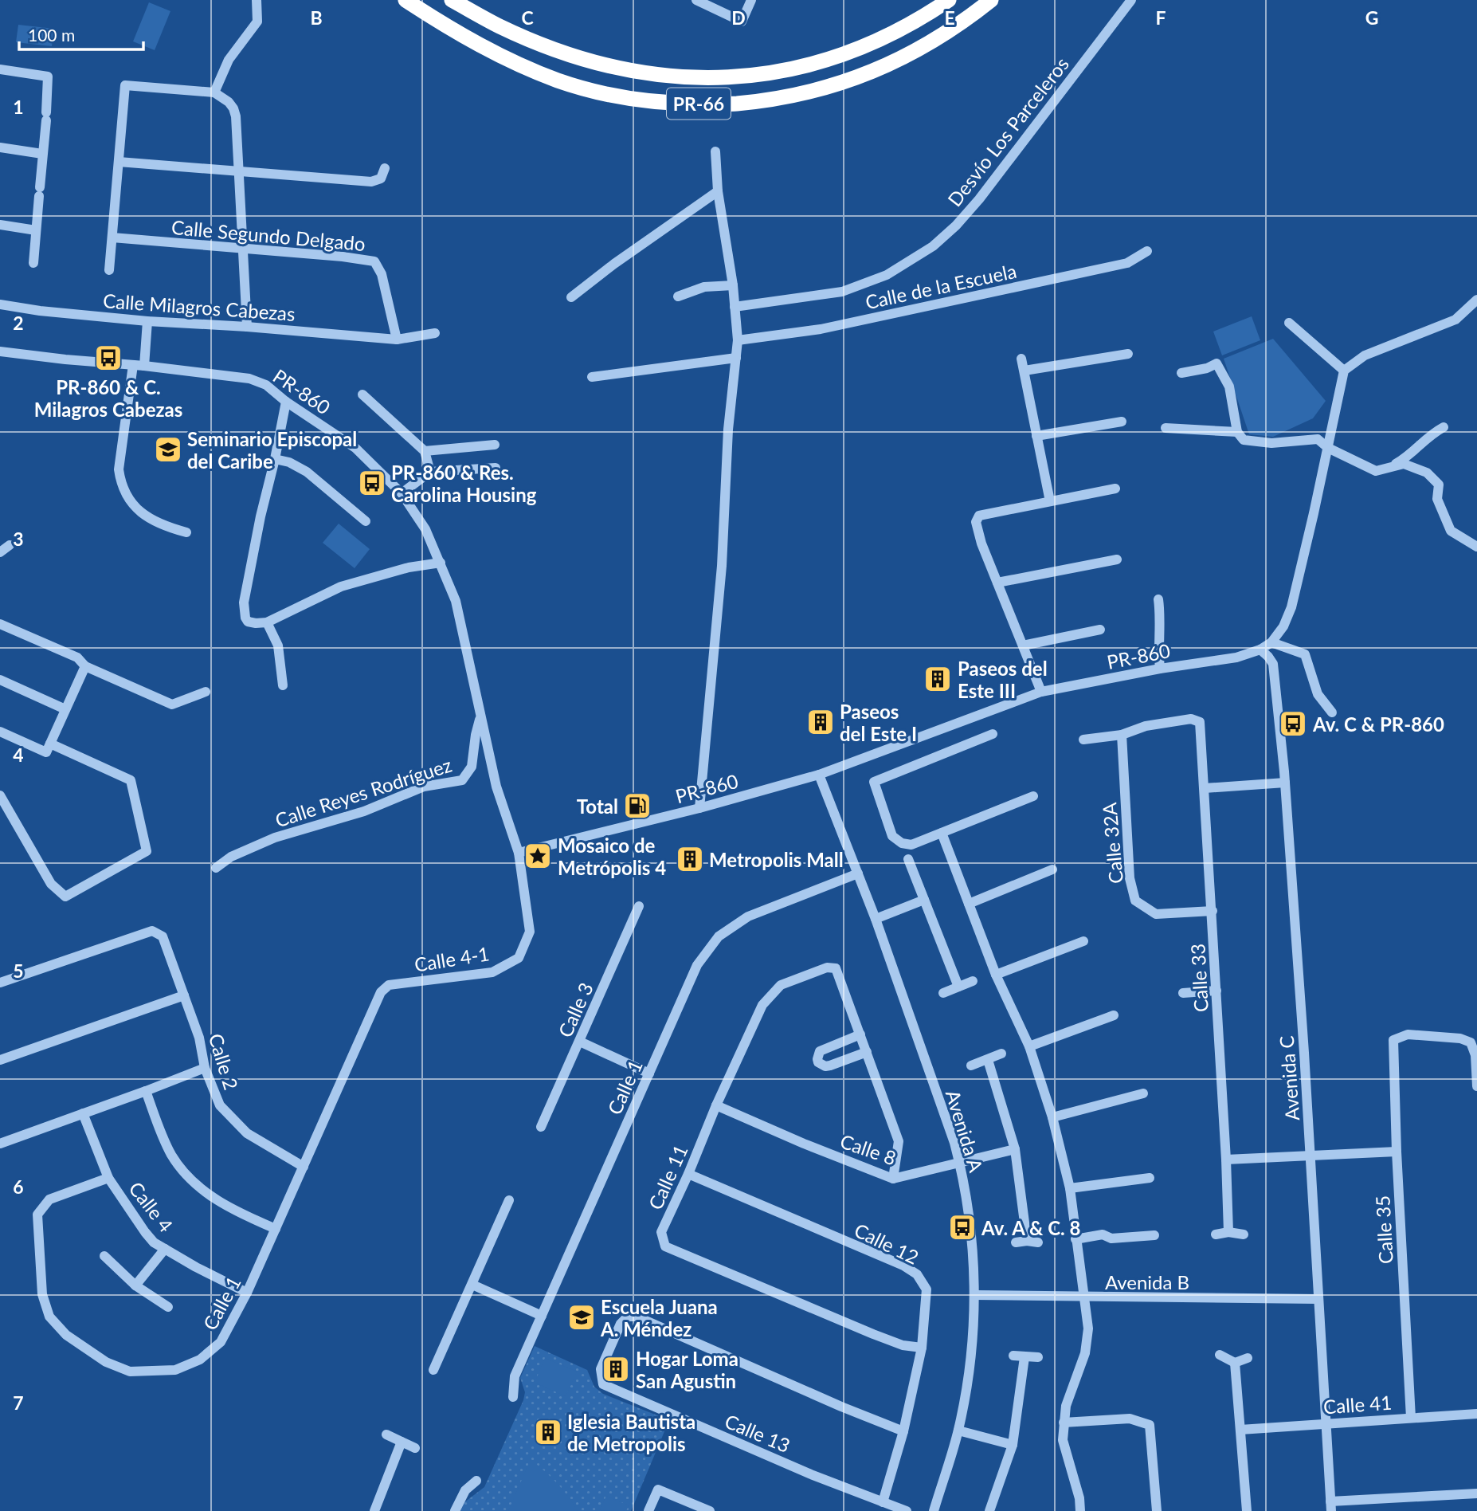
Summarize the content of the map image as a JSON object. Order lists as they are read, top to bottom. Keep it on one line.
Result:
{"streets":{"highway":["PR-66"],"street":["Desvío Los Parceleros","Calle Segundo Delgado","Calle de la Escuela","Calle Milagros Cabezas","PR-860","Calle Reyes Rodríguez","Calle 32A","Calle 4-1","Calle 33","Calle 3","Calle 2","Avenida C","Calle 1","Avenida A","Calle 8","Calle 11","Calle 4","Calle 35","Calle 12","Avenida B","Calle 41","Calle 13"]},"crossings":[["Calle Segundo Delgado","Calle Milagros Cabezas"],["PR-860","Calle Reyes Rodríguez"],["PR-860","Calle 4-1"],["PR-860","Avenida C"],["PR-860","Avenida A"],["Calle 32A","Calle 33"],["Calle 4-1","Calle 1"],["Calle 2","Calle 1"],["Avenida C","Avenida B"],["Avenida C","Calle 41"],["Calle 1","Avenida A"],["Calle 1","Calle 4"],["Avenida A","Calle 8"],["Avenida A","Avenida B"],["Calle 8","Calle 11"],["Calle 11","Calle 12"],["Calle 35","Calle 41"],["Calle 12","Calle 13"]],"places":{"bus stop":["PR-860 & C. Milagros Cabezas","PR-860 & Res. Carolina Housing","Av. C & PR-860","Av. A & C. 8"],"school or university":["Seminario Episcopal del Caribe","Escuela Juana A. Méndez"],"building":["Paseos del Este III","Paseos del Este I","Metropolis Mall","Hogar Loma San Agustin","Iglesia Bautista de Metropolis"],"fuel station":["Total"],"place":["Mosaico de Metrópolis 4"]},"scale_bar":"100 m","grid":{"columns":["B","C","D","E","F","G"],"rows":["1","2","3","4","5","6","7"]}}
